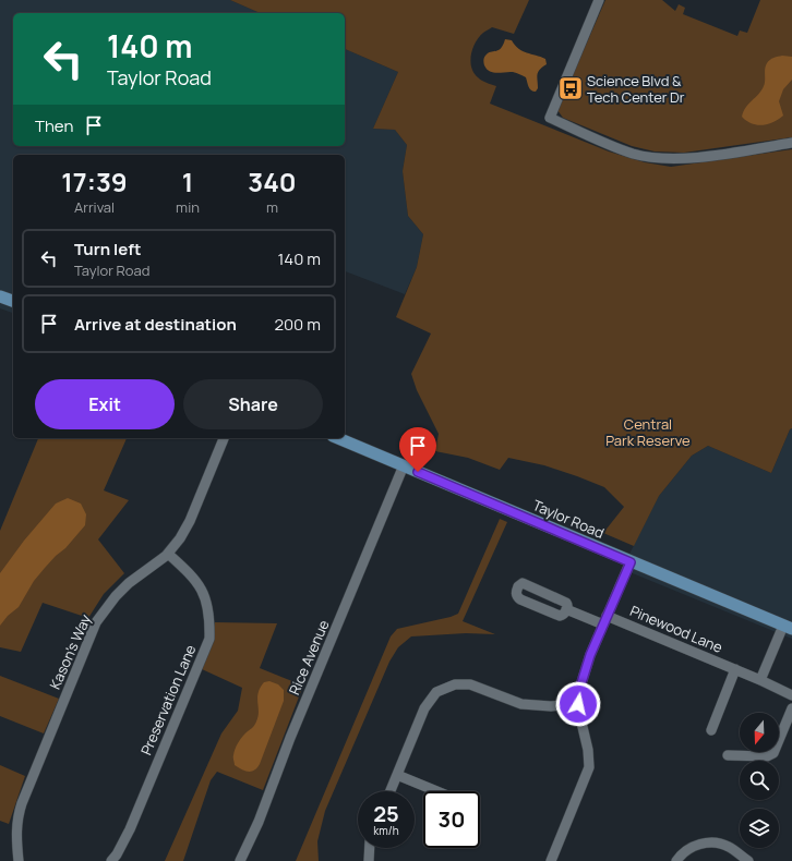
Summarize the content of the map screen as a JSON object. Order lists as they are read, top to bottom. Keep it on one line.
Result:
{"streets":{"main road":["Taylor Road"],"street":["Pinewood Lane","Kason's Way","Rice Avenue","Preservation Lane"]},"crossings":[["Taylor Road","Rice Avenue"],["Kason's Way","Preservation Lane"]],"parks":["Central Park Reserve"],"places":{"bus stop":["Science Blvd & Tech Center Dr"]},"north":"bottom","page":{"turn":["140 m","Taylor Road"],"then":"Then","eta":["17:39","Arrival","1","min","340","m"],"list":[{"name":"Turn left","note":"Taylor Road","value":"140 m"},{"name":"Arrive at destination","value":"200 m"}],"buttons":["Exit","Share"],"speed":"25 km/h","limit":"30"}}
